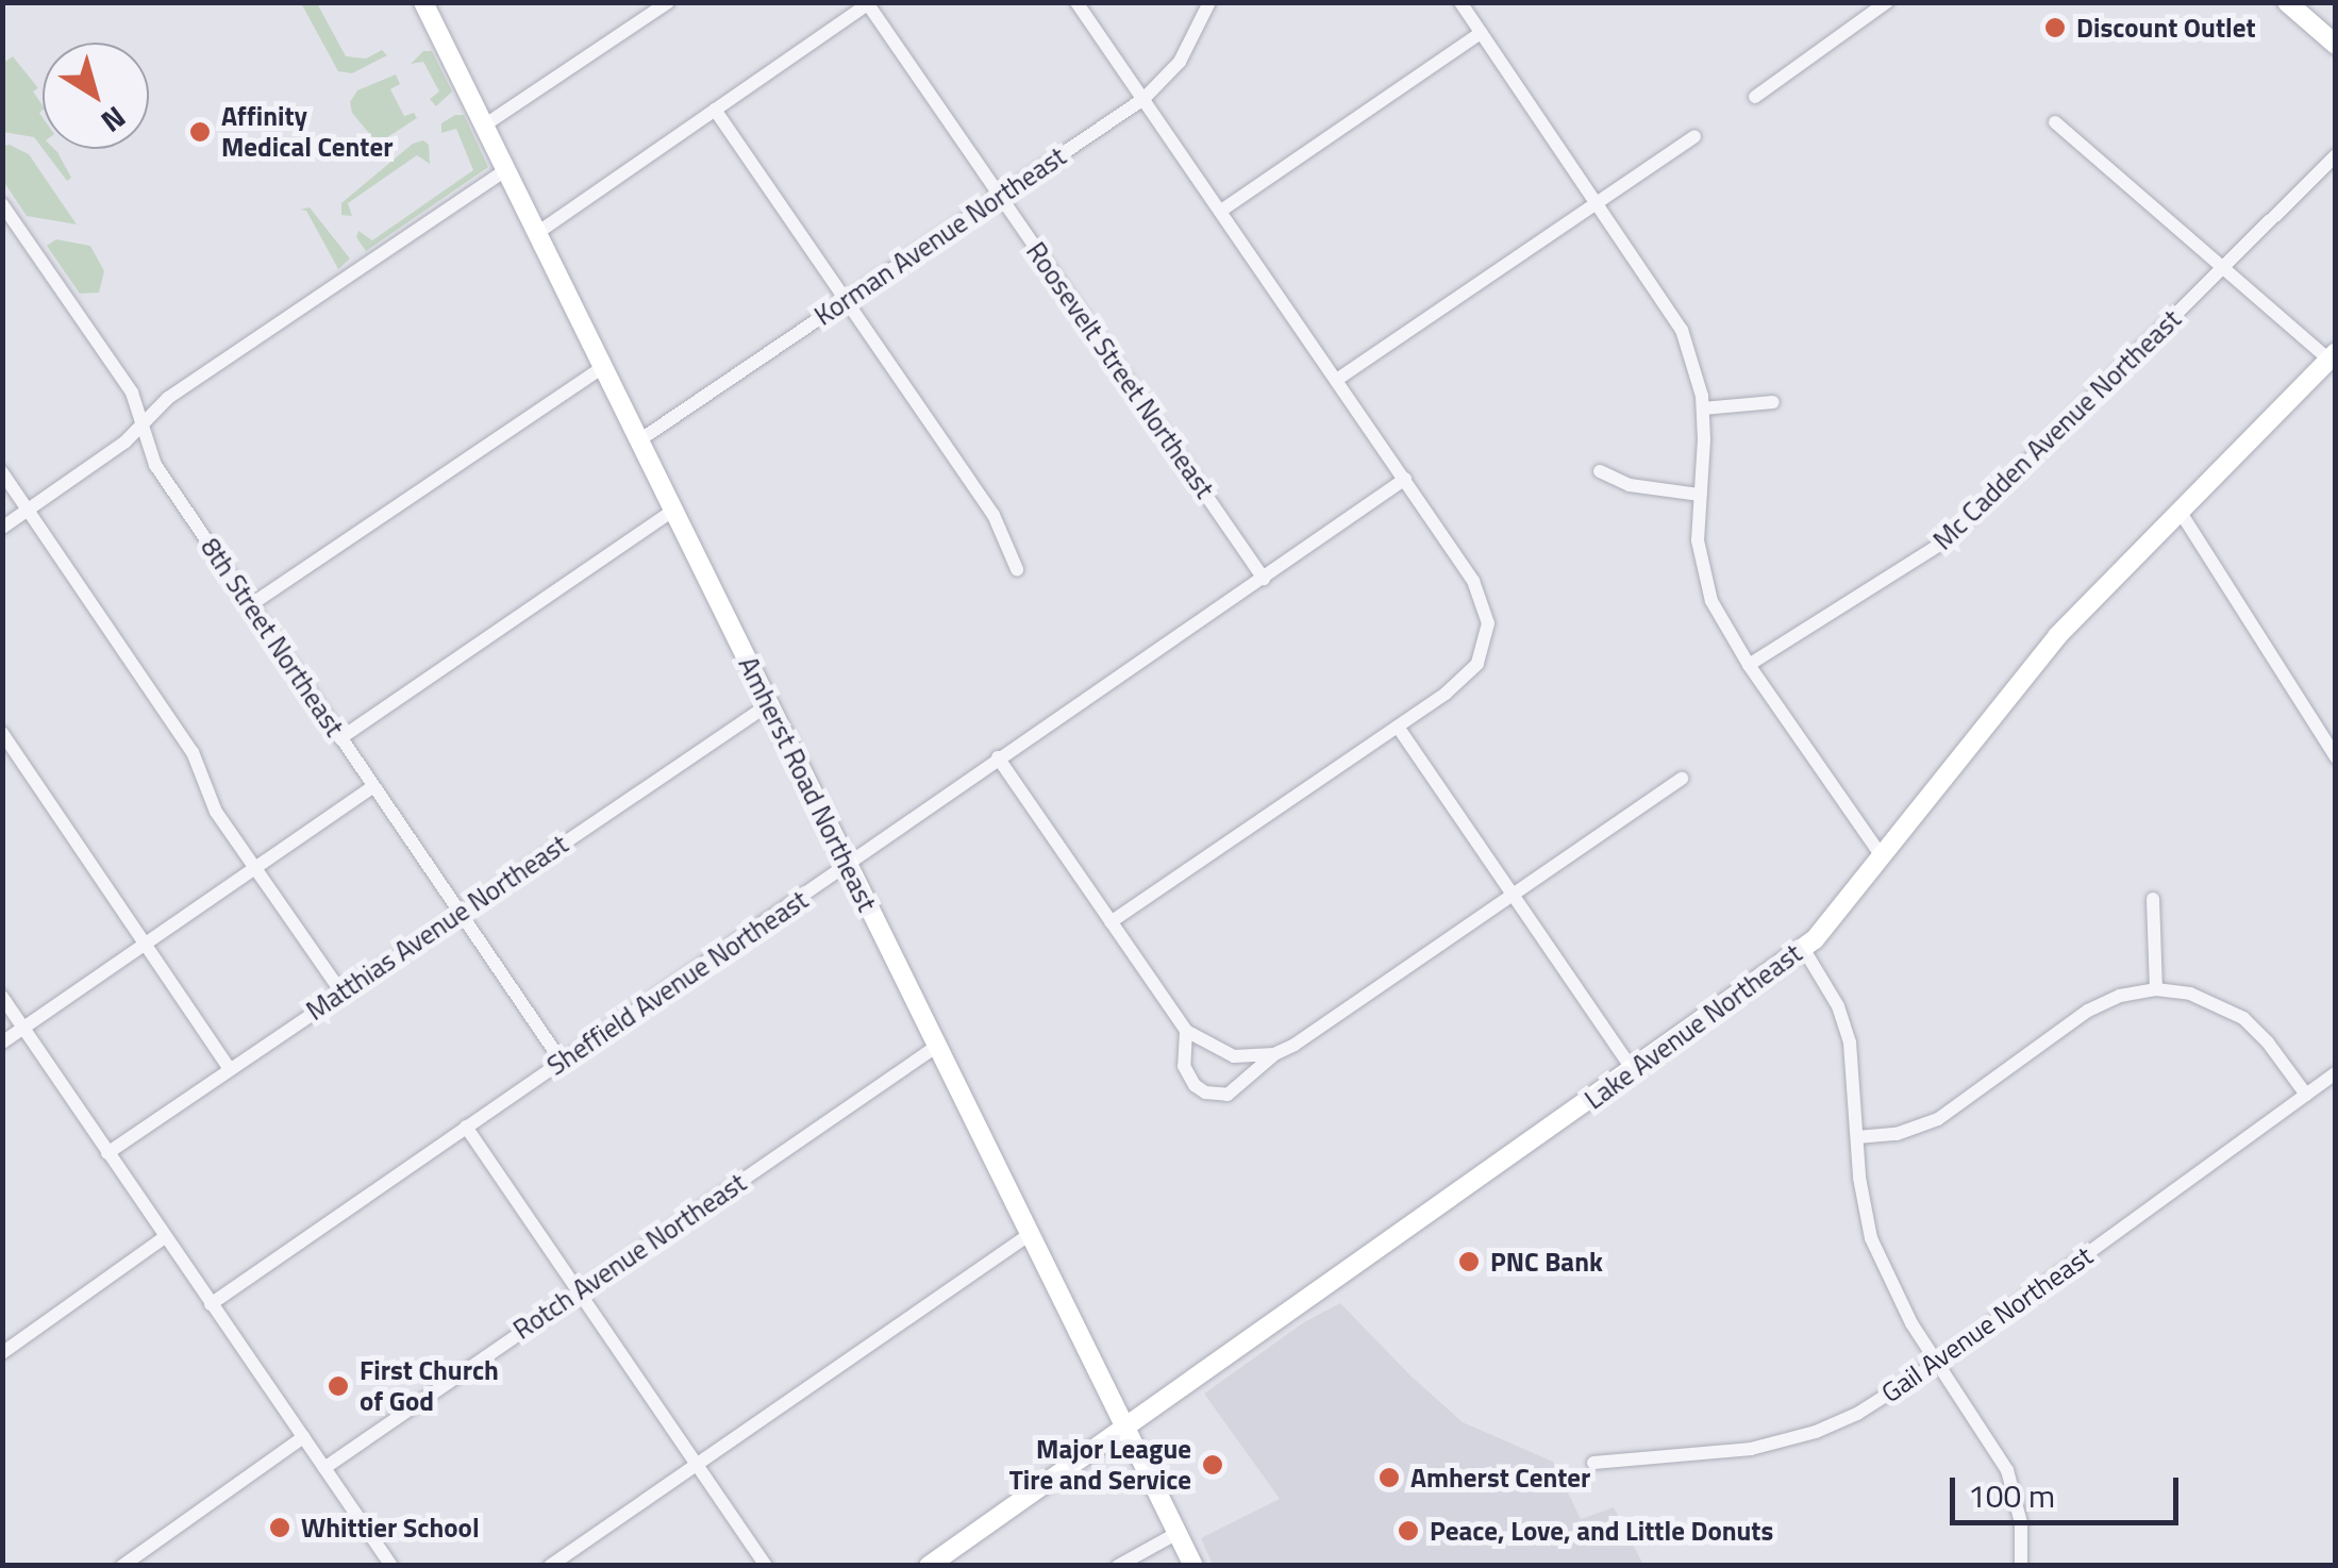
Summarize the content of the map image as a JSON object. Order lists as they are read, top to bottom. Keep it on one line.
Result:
{"streets":{"street":["Korman Avenue Northeast","Roosevelt Street Northeast","Mc Cadden Avenue Northeast","8th Street Northeast","Amherst Road Northeast","Matthias Avenue Northeast","Sheffield Avenue Northeast","Lake Avenue Northeast","Rotch Avenue Northeast","Gail Avenue Northeast"]},"crossings":[["Korman Avenue Northeast","Roosevelt Street Northeast"],["Korman Avenue Northeast","Amherst Road Northeast"],["Roosevelt Street Northeast","Sheffield Avenue Northeast"],["8th Street Northeast","Matthias Avenue Northeast"],["8th Street Northeast","Sheffield Avenue Northeast"],["Amherst Road Northeast","Matthias Avenue Northeast"],["Amherst Road Northeast","Sheffield Avenue Northeast"],["Amherst Road Northeast","Lake Avenue Northeast"],["Amherst Road Northeast","Rotch Avenue Northeast"]],"places":["Discount Outlet","Affinity Medical Center","PNC Bank","First Church of God","Major League Tire and Service","Amherst Center","Whittier School","Peace, Love, and Little Donuts"],"scale_bar":"100 m","north":"bottom right"}
